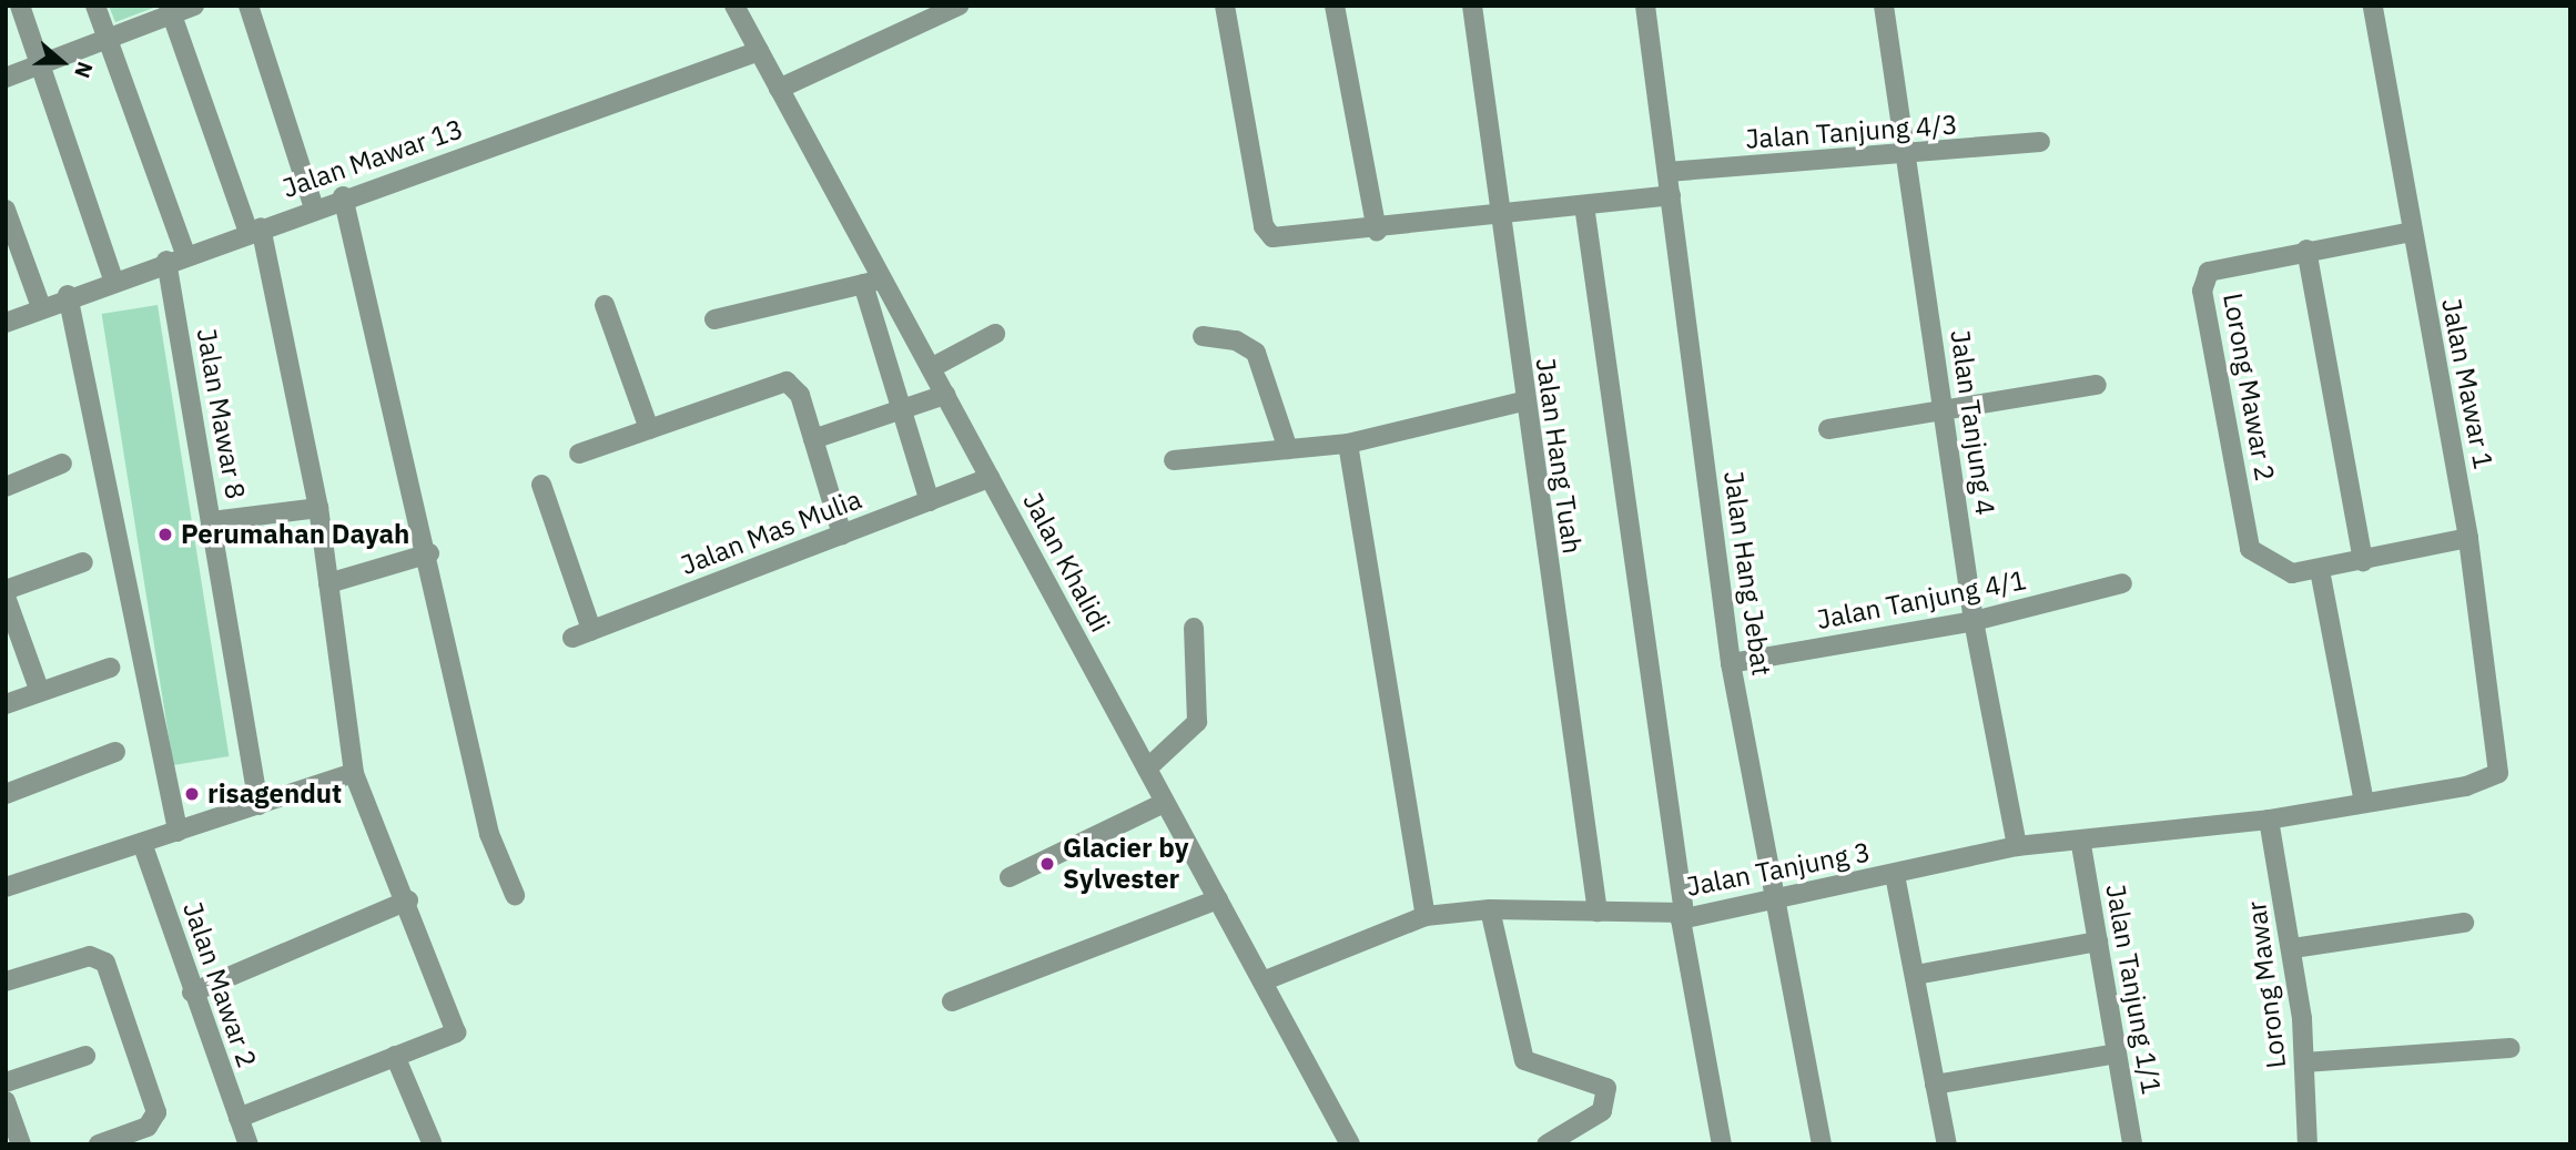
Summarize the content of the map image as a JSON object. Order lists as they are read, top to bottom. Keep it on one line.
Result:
{"streets":{"street":["Jalan Tanjung 4/3","Jalan Mawar 13","Jalan Mawar 1","Lorong Mawar 2","Jalan Mawar 8","Jalan Tanjung 4","Jalan Hang Tuah","Jalan Mas Mulia","Jalan Khalidi","Jalan Hang Jebat","Jalan Tanjung 4/1","Jalan Tanjung 3","Jalan Mawar 2","Lorong Mawar","Jalan Tanjung 1/1"]},"crossings":[["Jalan Tanjung 4/3","Jalan Tanjung 4"],["Jalan Tanjung 4/3","Jalan Hang Jebat"],["Jalan Mawar 13","Jalan Mawar 8"],["Jalan Mawar 13","Jalan Khalidi"],["Jalan Mawar 1","Lorong Mawar 2"],["Jalan Mawar 1","Jalan Tanjung 3"],["Jalan Tanjung 4","Jalan Tanjung 4/1"],["Jalan Tanjung 4","Jalan Tanjung 3"],["Jalan Hang Tuah","Jalan Tanjung 3"],["Jalan Mas Mulia","Jalan Khalidi"],["Jalan Khalidi","Jalan Tanjung 3"],["Jalan Hang Jebat","Jalan Tanjung 4/1"],["Jalan Hang Jebat","Jalan Tanjung 3"],["Jalan Tanjung 3","Lorong Mawar"],["Jalan Tanjung 3","Jalan Tanjung 1/1"]],"places":["Perumahan Dayah","risagendut","Glacier by Sylvester"],"north":"right"}
